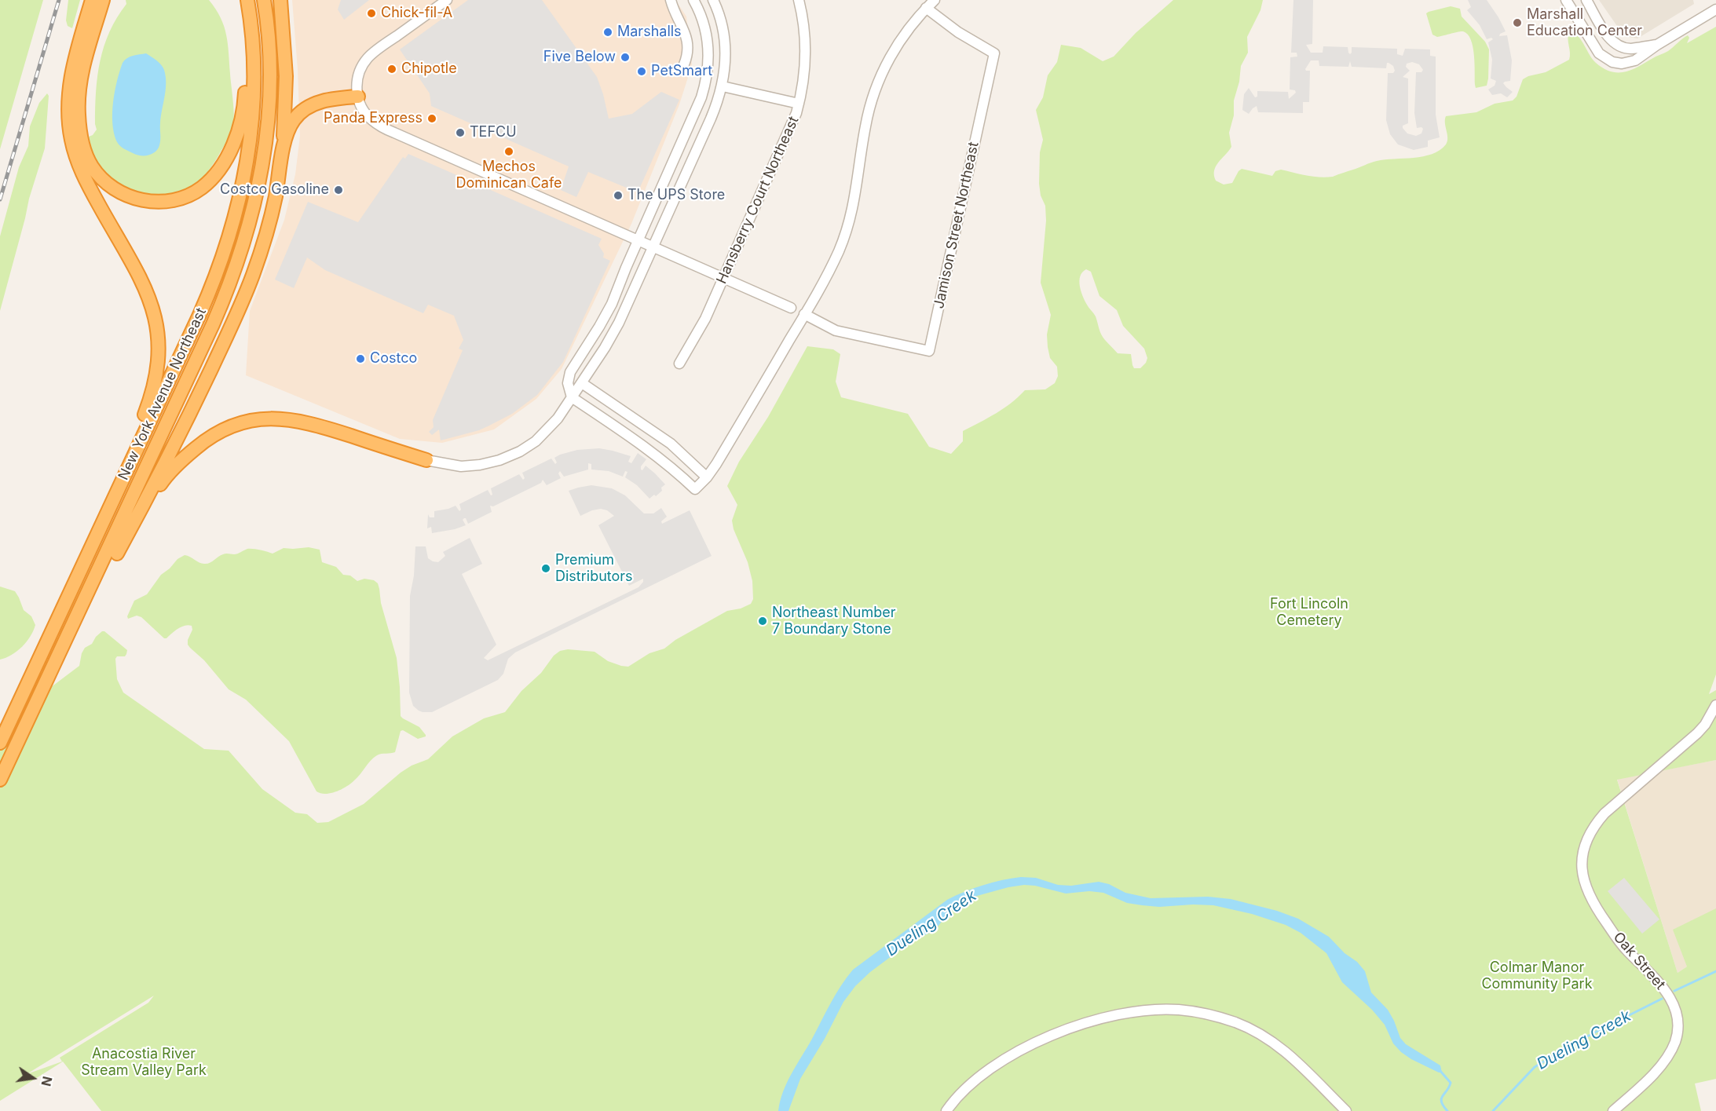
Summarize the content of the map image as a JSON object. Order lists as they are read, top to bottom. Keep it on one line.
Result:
{"streets":{"highway":["New York Avenue Northeast"],"street":["Hansberry Court Northeast","Jamison Street Northeast","Oak Street"]},"water":["Dueling Creek"],"parks":["Fort Lincoln Cemetery","Colmar Manor Community Park","Anacostia River Stream Valley Park"],"places":["Chick-fil-A","Marshall Education Center","Marshalls","Five Below","Chipotle","PetSmart","Panda Express","TEFCU","Mechos Dominican Cafe","Costco Gasoline","The UPS Store","Costco","Premium Distributors","Northeast Number 7 Boundary Stone"],"north":"right"}
